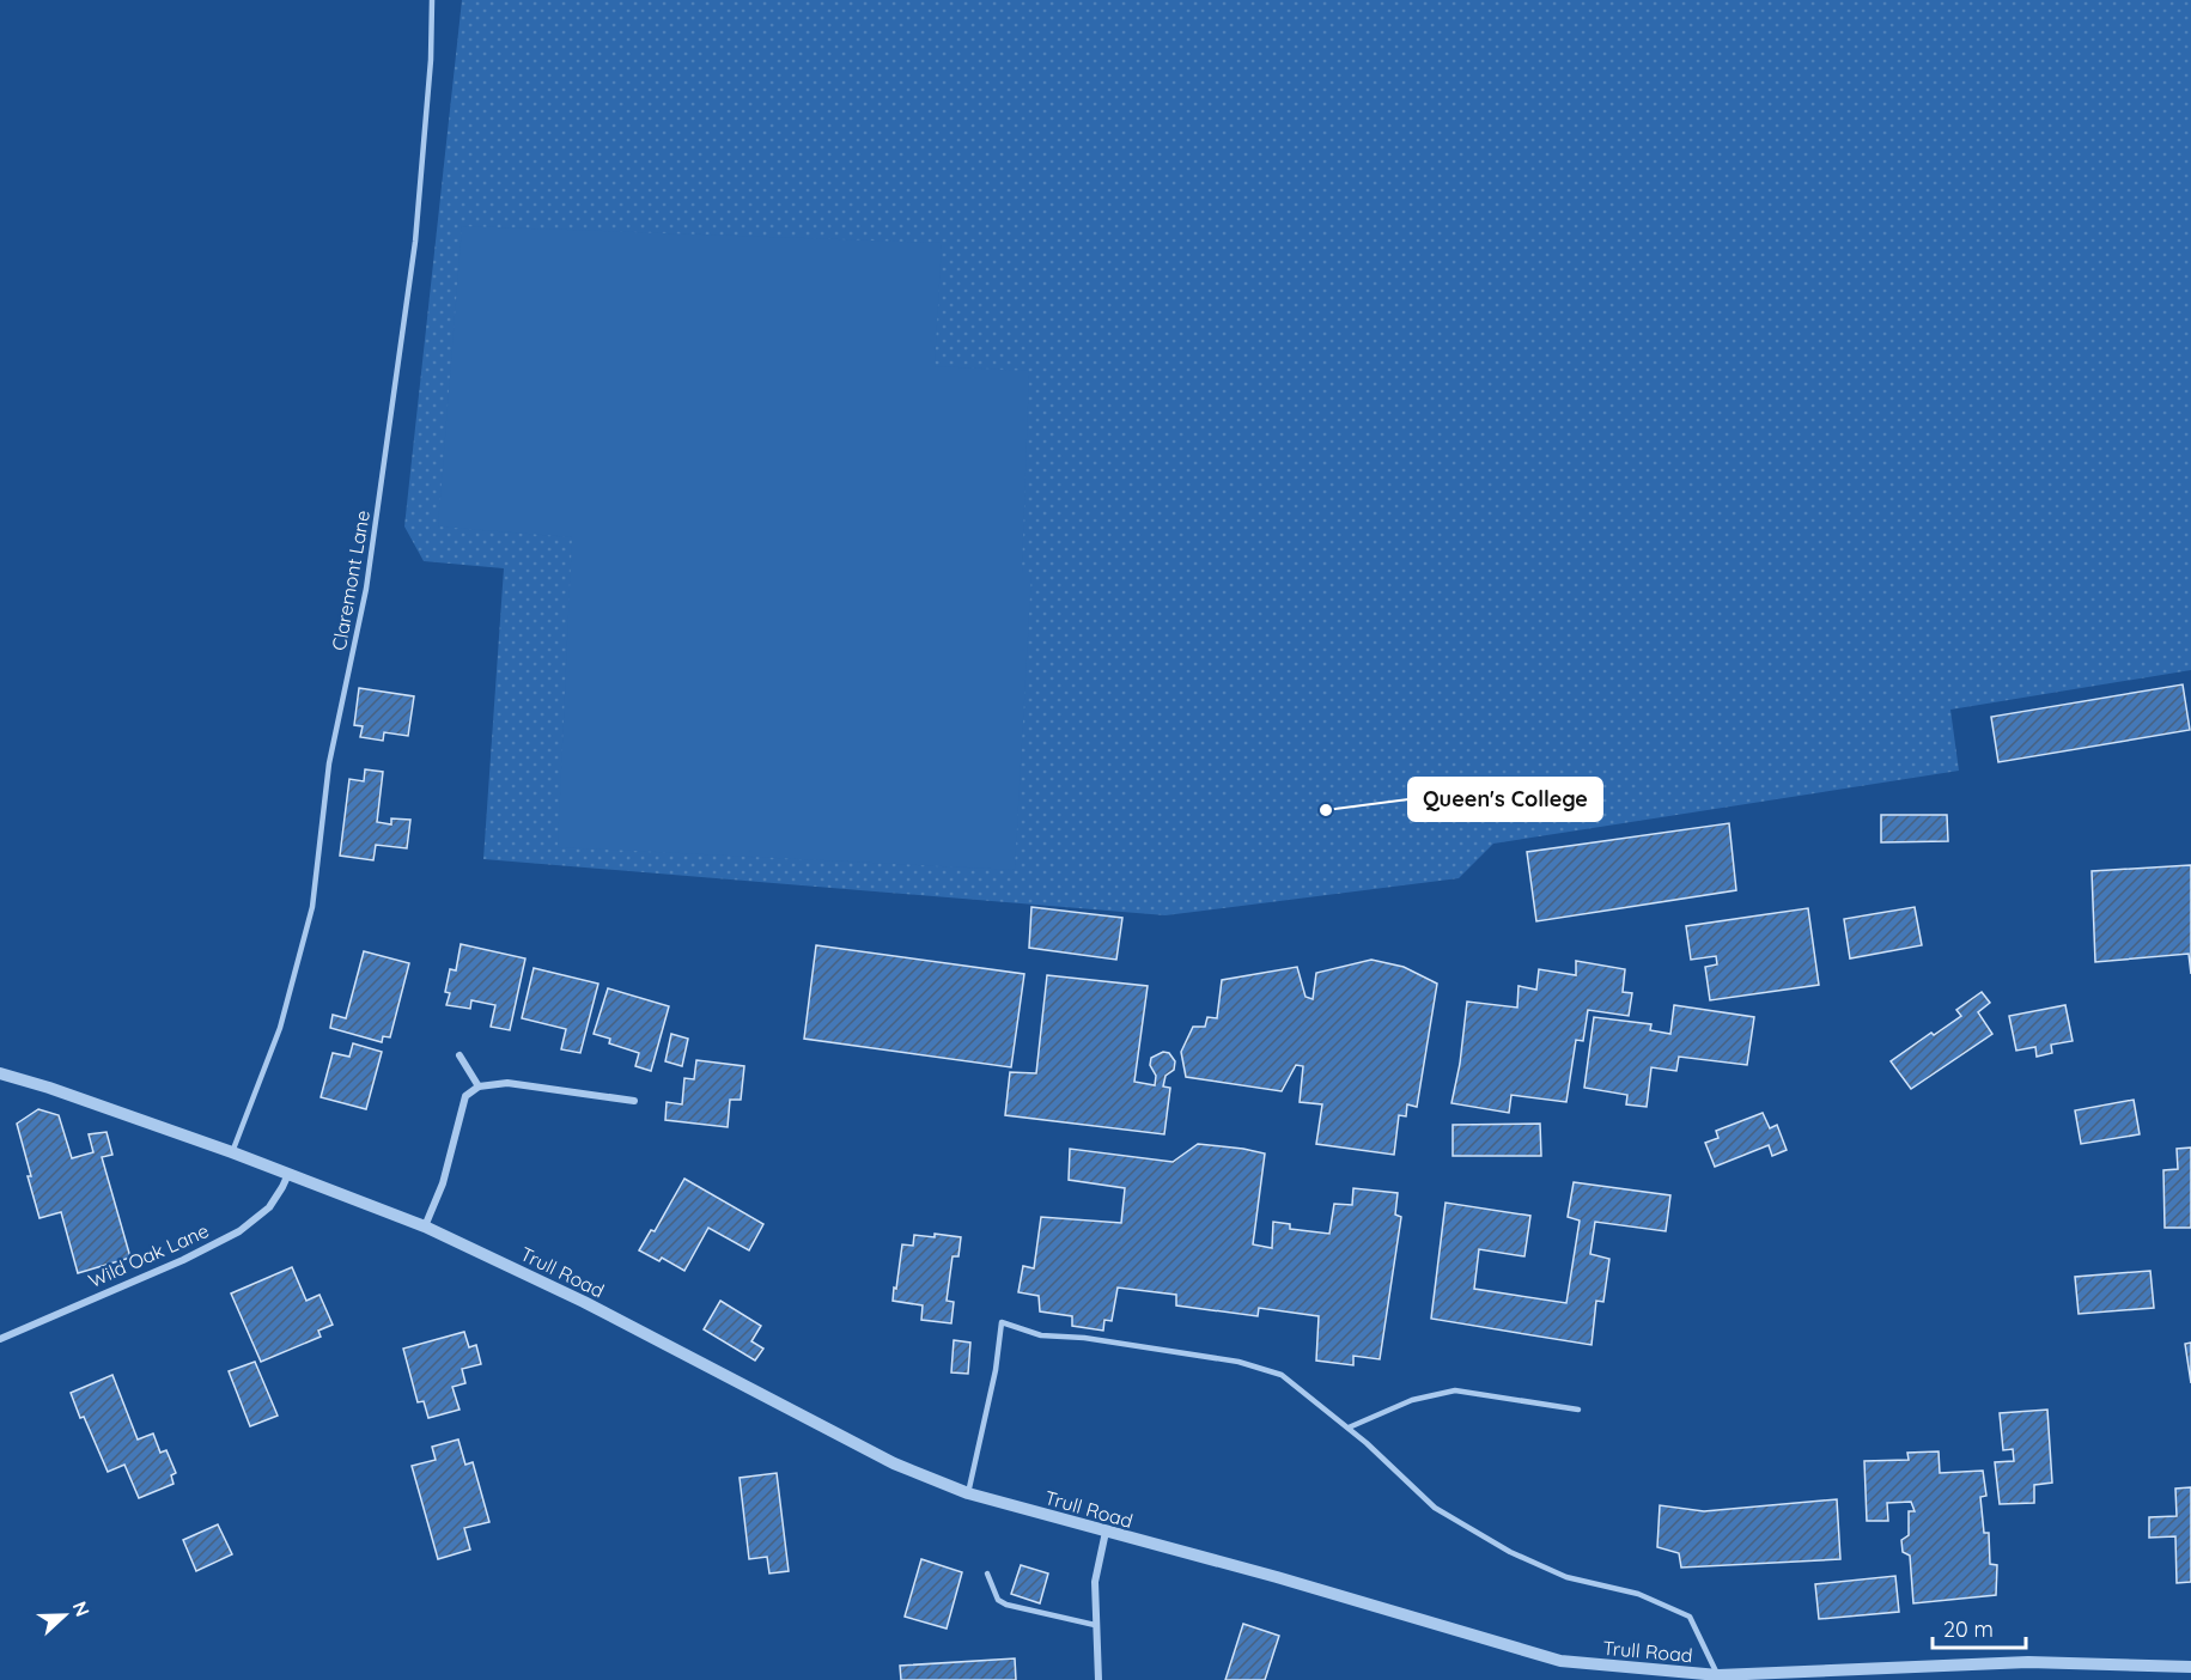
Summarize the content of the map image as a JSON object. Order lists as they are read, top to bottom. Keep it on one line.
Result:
{"streets":{"street":["Wild Oak Lane","Trull Road"],"lane":["Claremont Lane"]},"crossings":[["Claremont Lane","Trull Road"],["Wild Oak Lane","Trull Road"]],"places":["Queen's College"],"scale_bar":"20 m","north":"right"}
